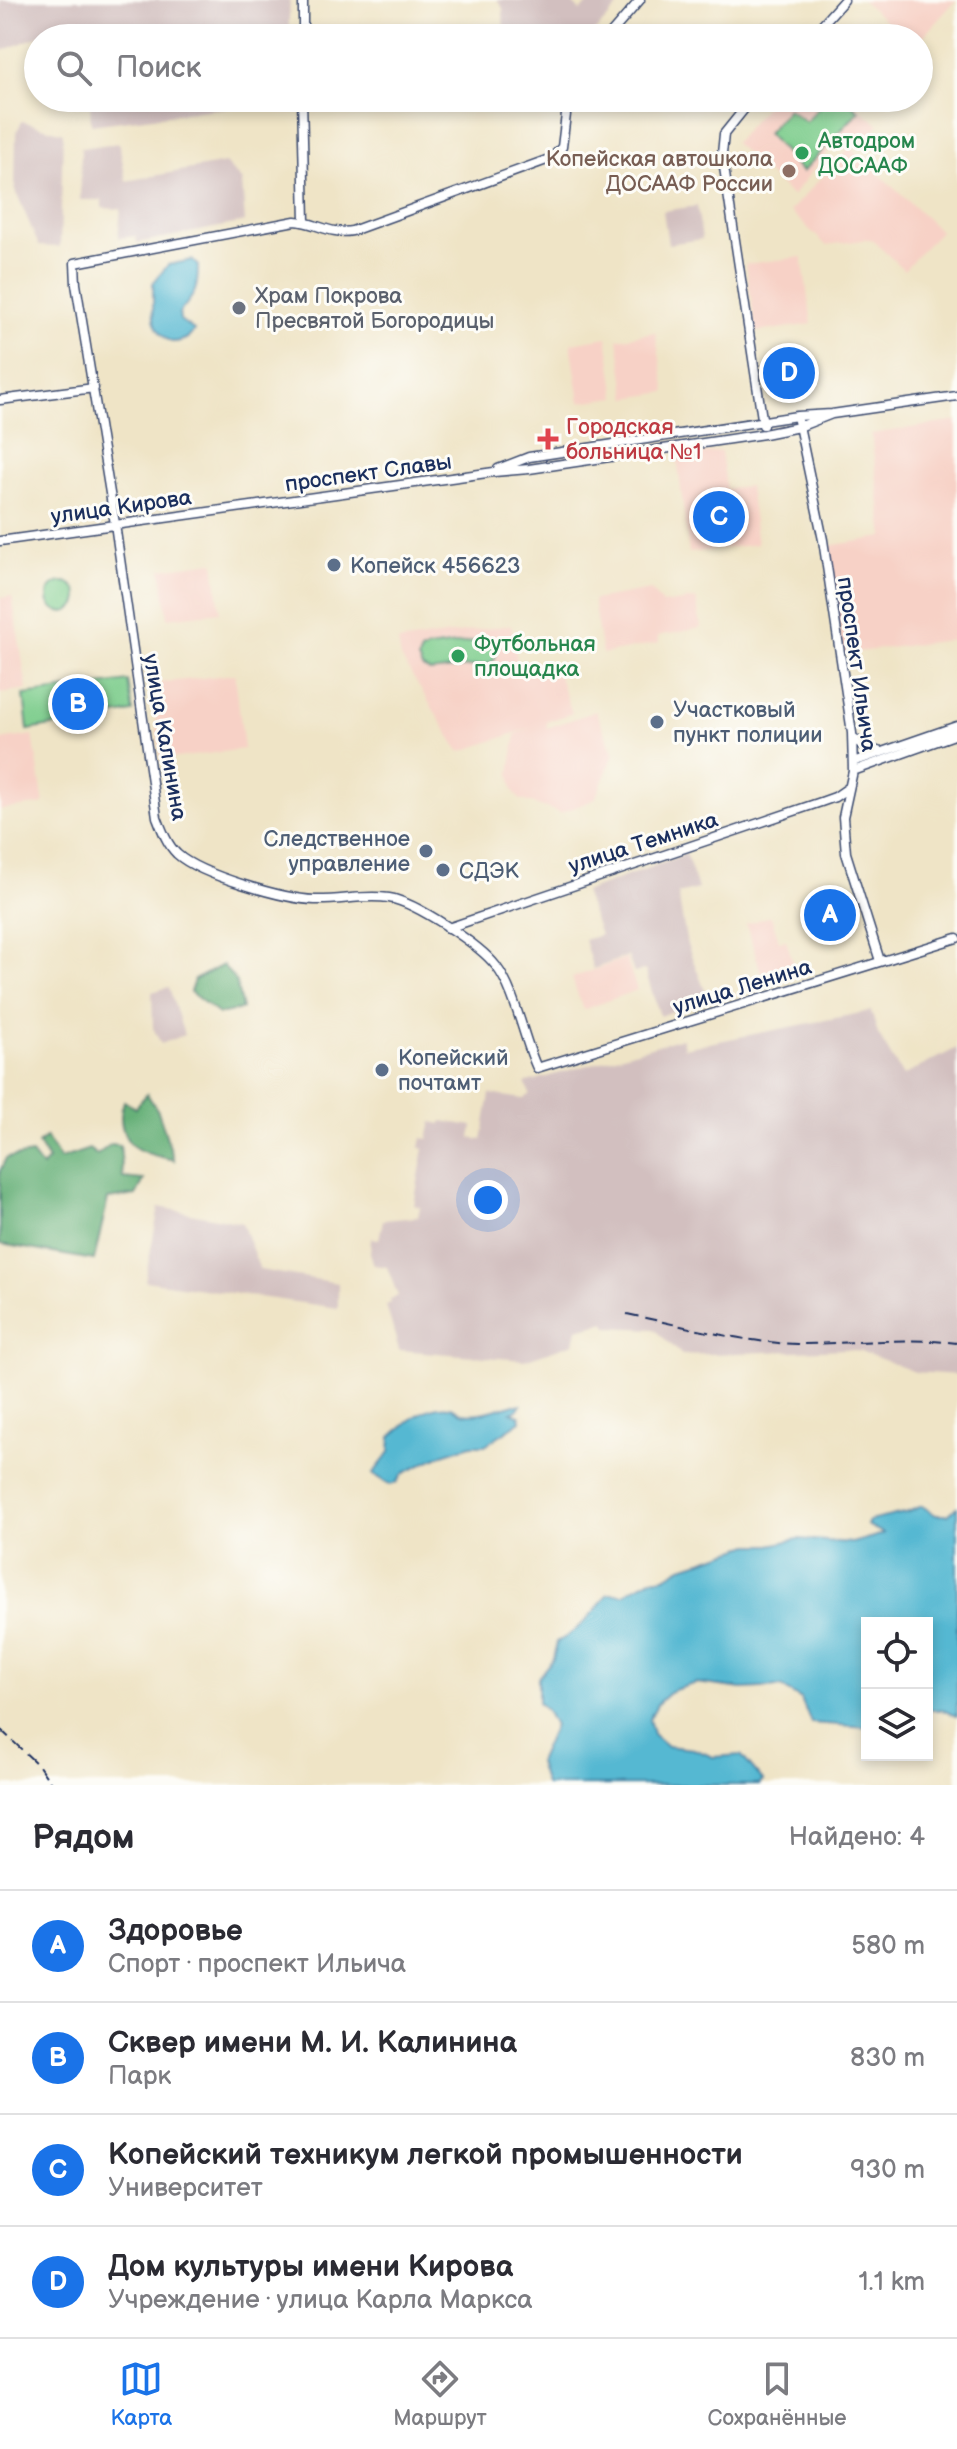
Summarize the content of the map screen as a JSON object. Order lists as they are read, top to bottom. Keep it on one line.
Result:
{"streets":{"street":["проспект Славы","улица Кирова","проспект Ильича","улица Калинина","улица Темника","улица Ленина"]},"crossings":[["проспект Славы","улица Кирова"],["проспект Славы","проспект Ильича"],["улица Кирова","улица Калинина"],["проспект Ильича","улица Темника"],["проспект Ильича","улица Ленина"],["улица Калинина","улица Темника"],["улица Калинина","улица Ленина"]],"places":{"other":["Автодром ДОСААФ","Копейская автошкола ДОСААФ России","Храм Покрова Пресвятой Богородицы","Копейск 456623","Футбольная площадка","Участковый пункт полиции","Следственное управление","СДЭК","Копейский почтамт"],"health":["Городская больница №1"]},"page":{"search":"Поиск","pins":["D","C","B","A"],"heading":["Рядом","Найдено: 4"],"list":[{"mark":"A","name":"Здоровье","note":"Спорт · проспект Ильича","value":"580 m"},{"mark":"B","name":"Сквер имени М. И. Калинина","note":"Парк","value":"830 m"},{"mark":"C","name":"Копейский техникум легкой промышенности","note":"Университет","value":"930 m"},{"mark":"D","name":"Дом культуры имени Кирова","note":"Учреждение · улица Карла Маркса","value":"1.1 km"}],"nav":["Карта","Маршрут","Сохранённые"]}}
